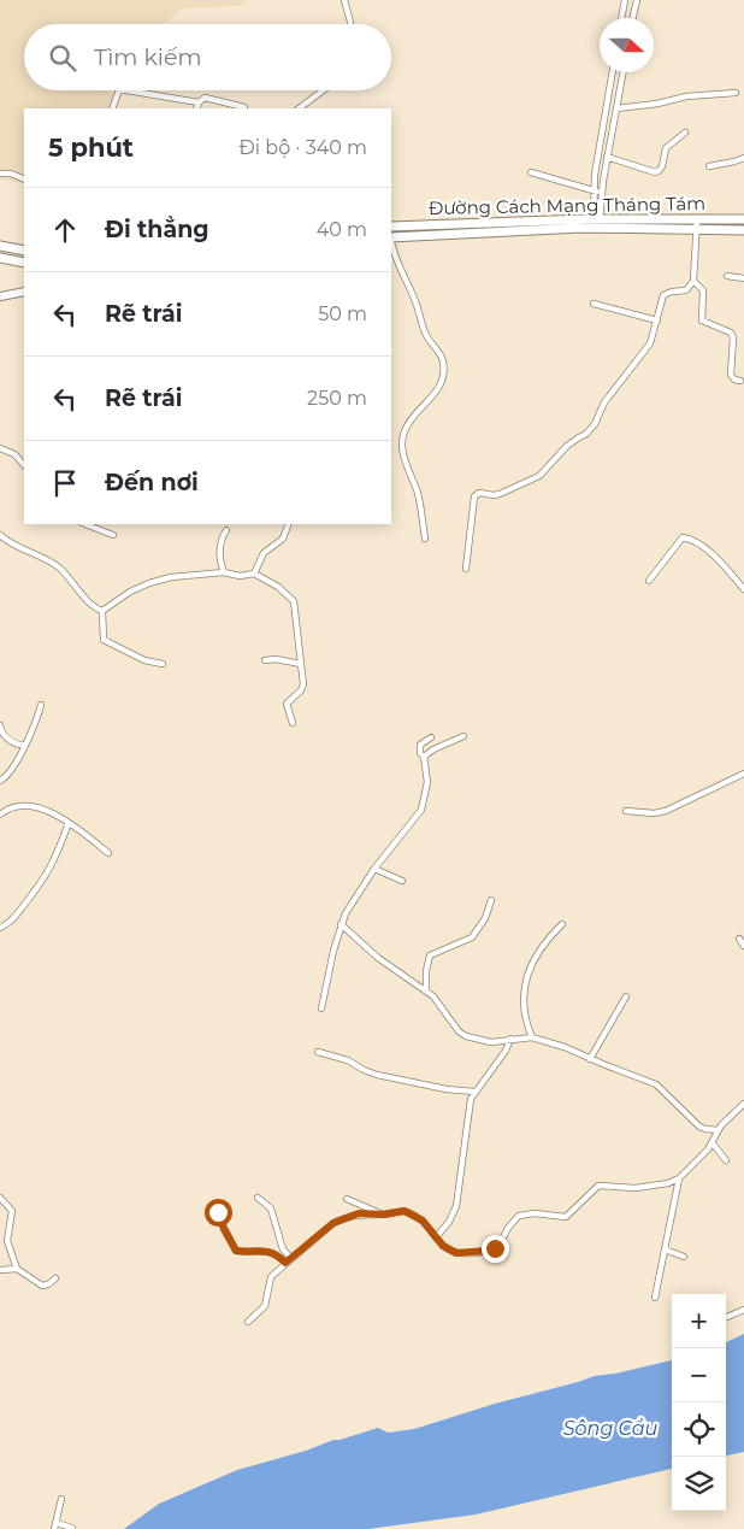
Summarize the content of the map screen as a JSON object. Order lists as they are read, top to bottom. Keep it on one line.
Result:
{"streets":{"main road":["Đường Cách Mạng Tháng Tám"]},"water":["Sông Cầu"],"north":"right","page":{"search":"Tìm kiếm","heading":["5 phút","Đi bộ · 340 m"],"list":[["Đi thẳng","40 m"],["Rẽ trái","50 m"],["Rẽ trái","250 m"],"Đến nơi"],"map_buttons":["+","−"]}}
